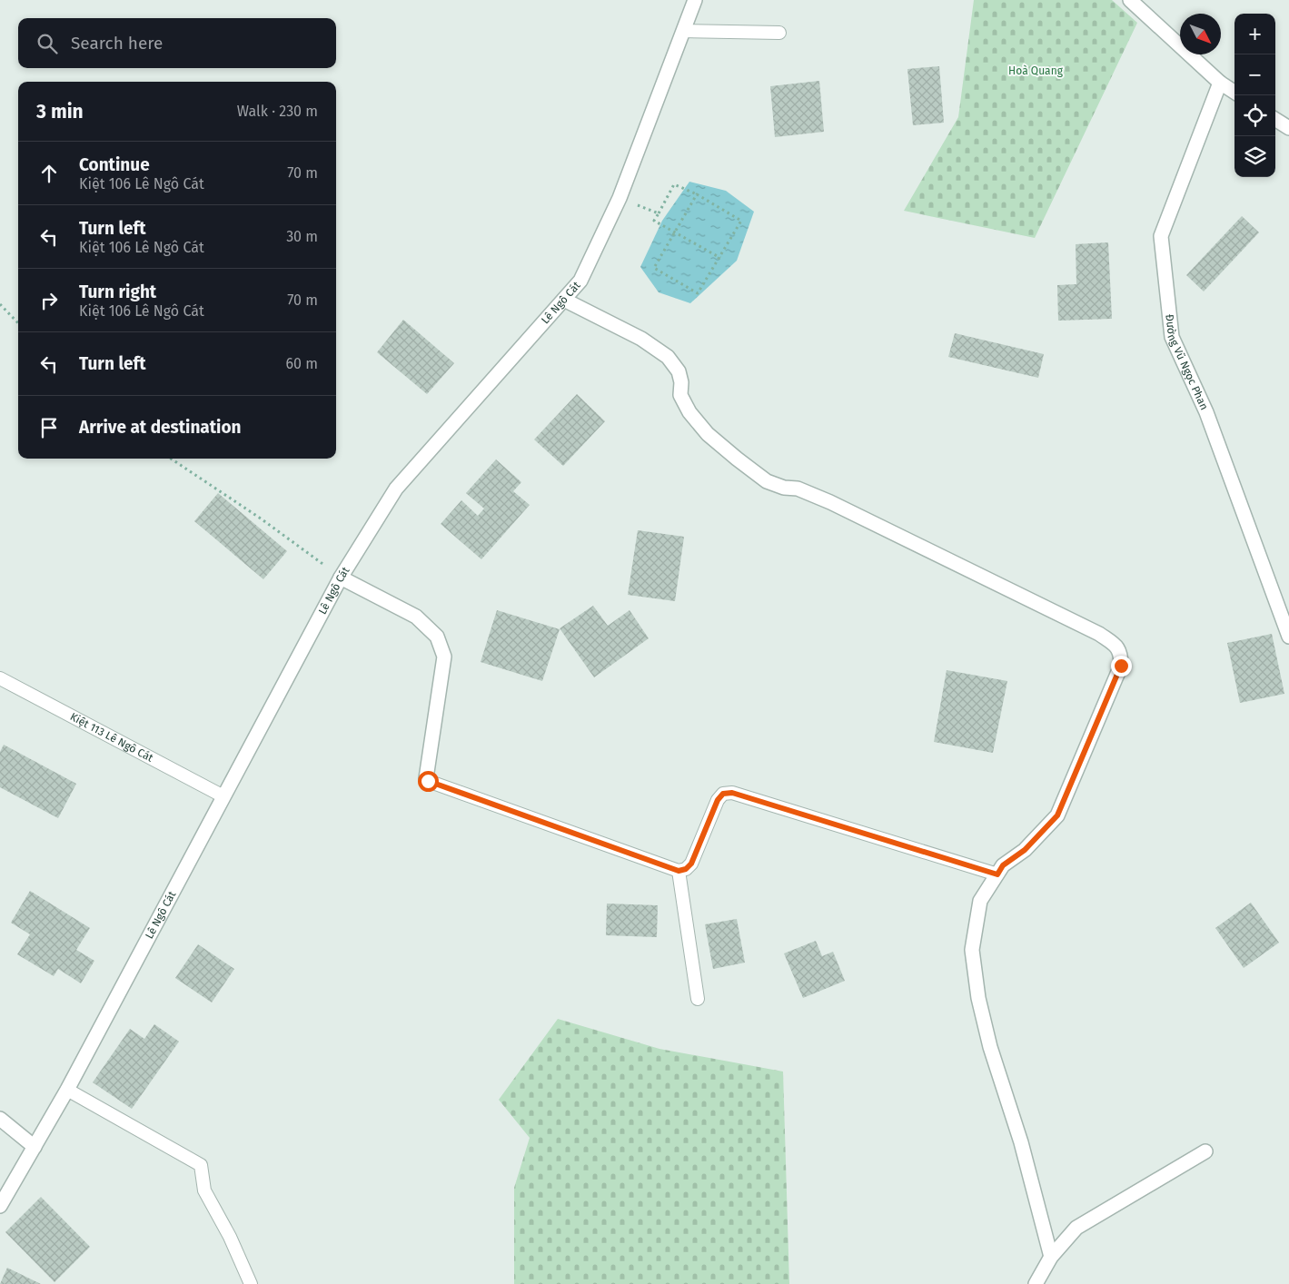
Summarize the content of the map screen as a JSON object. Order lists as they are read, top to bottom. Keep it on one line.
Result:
{"streets":{"street":["Lê Ngô Cát","Đường Vũ Ngọc Phan"],"lane":["Kiệt 113 Lê Ngô Cát"]},"crossings":[["Lê Ngô Cát","Kiệt 113 Lê Ngô Cát"]],"parks":["Hoà Quang"],"north":"bottom right","page":{"map_buttons":["+","−"],"search":"Search here","heading":["3 min","Walk · 230 m"],"list":[["Continue","Kiệt 106 Lê Ngô Cát","70 m"],["Turn left","Kiệt 106 Lê Ngô Cát","30 m"],["Turn right","Kiệt 106 Lê Ngô Cát","70 m"],["Turn left","60 m"],"Arrive at destination"]}}
